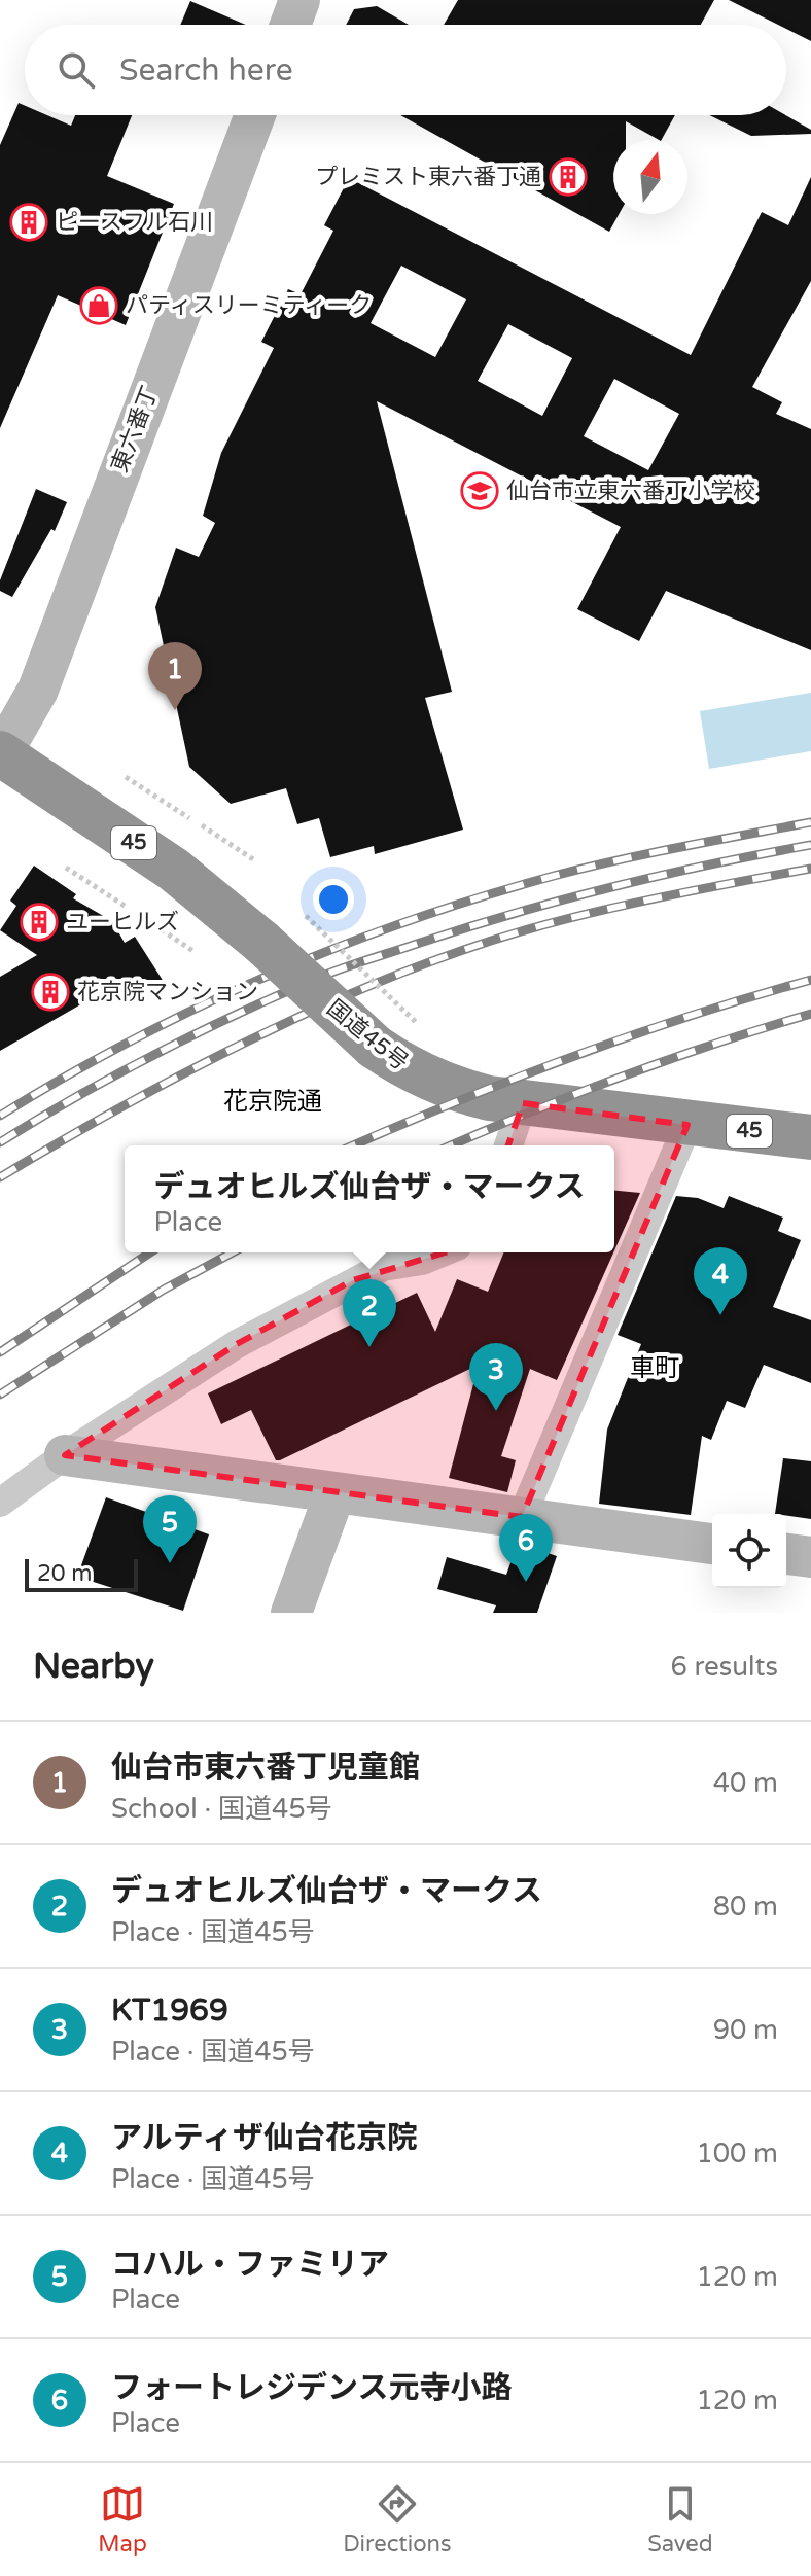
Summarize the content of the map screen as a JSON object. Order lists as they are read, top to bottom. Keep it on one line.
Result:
{"streets":{"highway":["45","国道45号"],"street":["東六番丁"]},"crossings":[["東六番丁","国道45号"]],"districts":["花京院通","車町"],"places":{"building":["プレミスト東六番丁通","ピースフル石川","ユーヒルズ","花京院マンション"],"shop":["パティスリーミティーク"],"school or university":["仙台市立東六番丁小学校"]},"scale_bar":"20 m","north":"top","page":{"search":"Search here","pins":["1","4","2","3","5","6"],"popup":["デュオヒルズ仙台ザ・マークス","Place"],"scale":"20 m","heading":["Nearby","6 results"],"list":[{"mark":"1","name":"仙台市東六番丁児童館","note":"School · 国道45号","value":"40 m"},{"mark":"2","name":"デュオヒルズ仙台ザ・マークス","note":"Place · 国道45号","value":"80 m"},{"mark":"3","name":"KT1969","note":"Place · 国道45号","value":"90 m"},{"mark":"4","name":"アルティザ仙台花京院","note":"Place · 国道45号","value":"100 m"},{"mark":"5","name":"コハル・ファミリア","note":"Place","value":"120 m"},{"mark":"6","name":"フォートレジデンス元寺小路","note":"Place","value":"120 m"}],"nav":["Map","Directions","Saved"]}}
